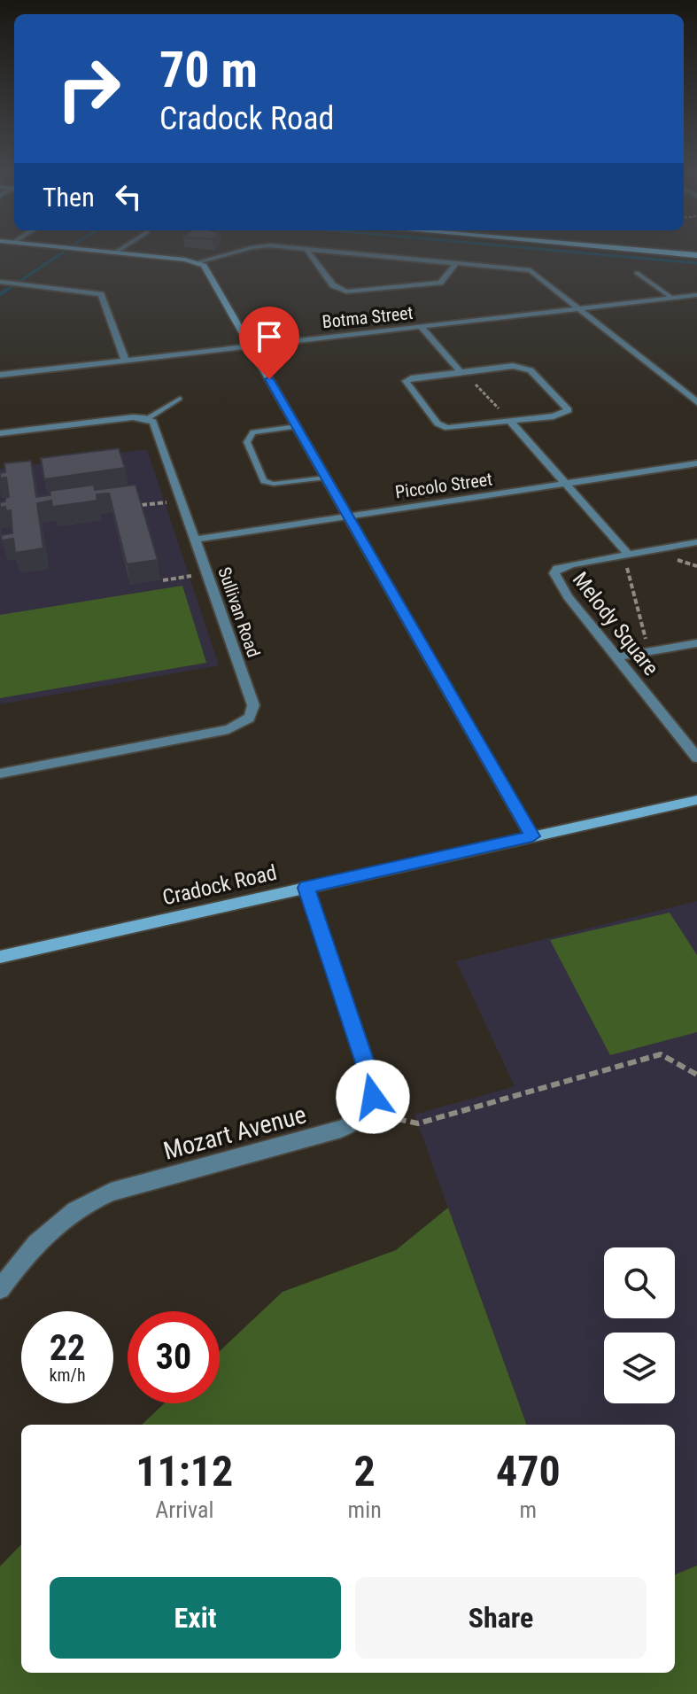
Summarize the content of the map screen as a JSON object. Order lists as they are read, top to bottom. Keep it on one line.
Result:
{"streets":{"street":["Botma Street","Piccolo Street","Sullivan Road","Melody Square","Cradock Road","Mozart Avenue"]},"crossings":[["Piccolo Street","Sullivan Road"]],"page":{"turn":["70 m","Cradock Road"],"then":"Then","speed":"22 km/h","limit":"30","eta":["11:12","Arrival","2","min","470","m"],"buttons":["Exit","Share"]}}
